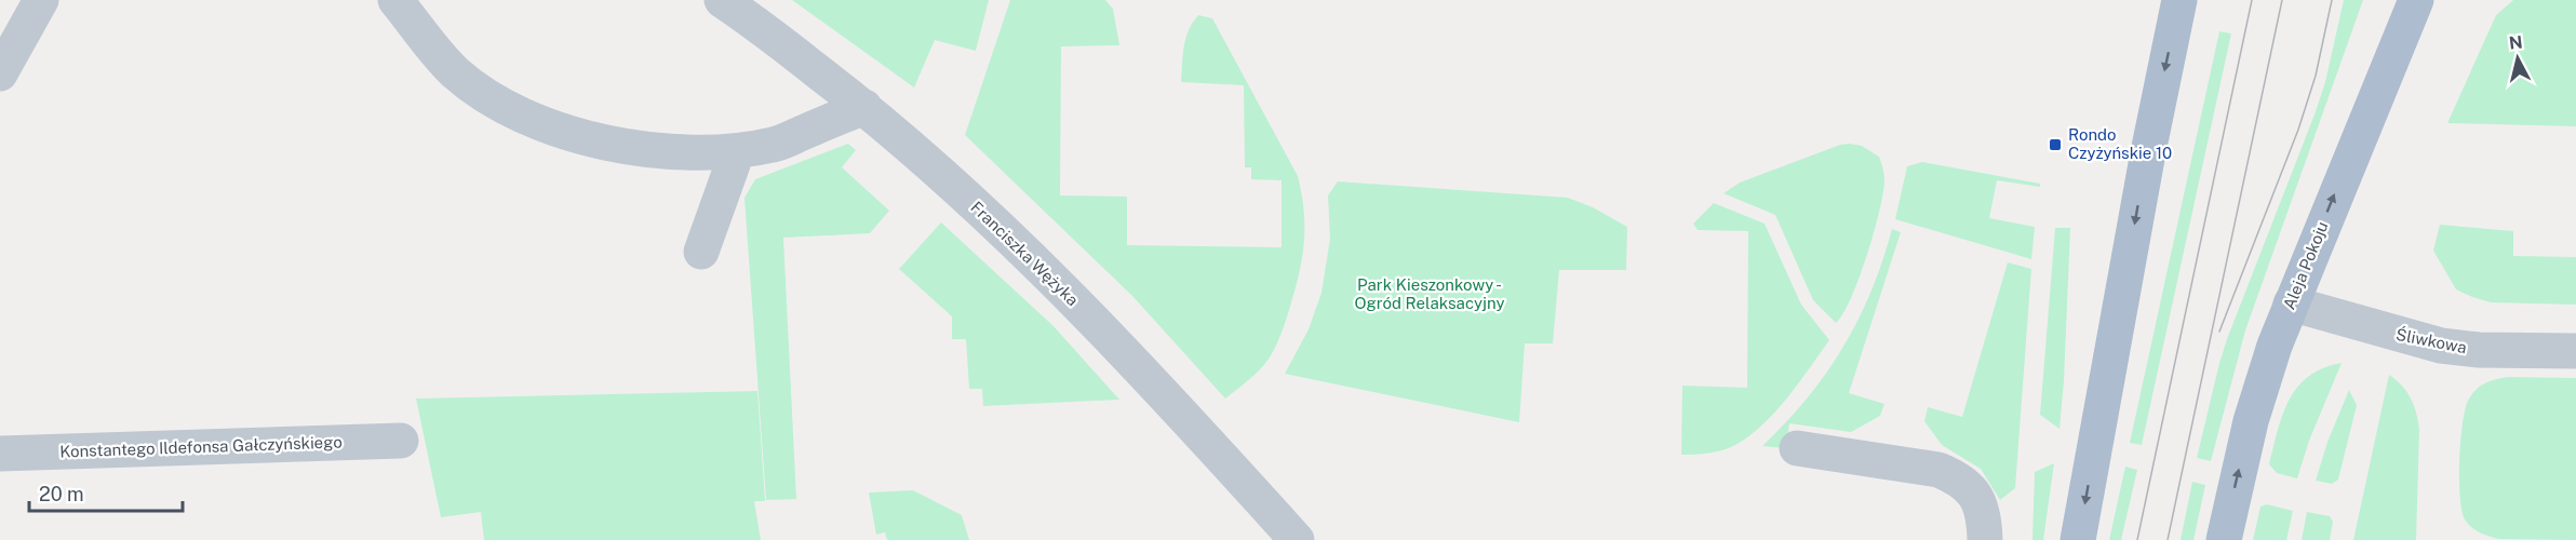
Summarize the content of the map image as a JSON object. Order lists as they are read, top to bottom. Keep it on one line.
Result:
{"streets":{"main road":["Aleja Pokoju"],"street":["Franciszka Wężyka","Śliwkowa","Konstantego Ildefonsa Gałczyńskiego"]},"crossings":[["Aleja Pokoju","Śliwkowa"]],"parks":["Park Kieszonkowy - Ogród Relaksacyjny"],"places":{"transit":["Rondo Czyżyńskie 10"]},"scale_bar":"20 m","north":"top"}
